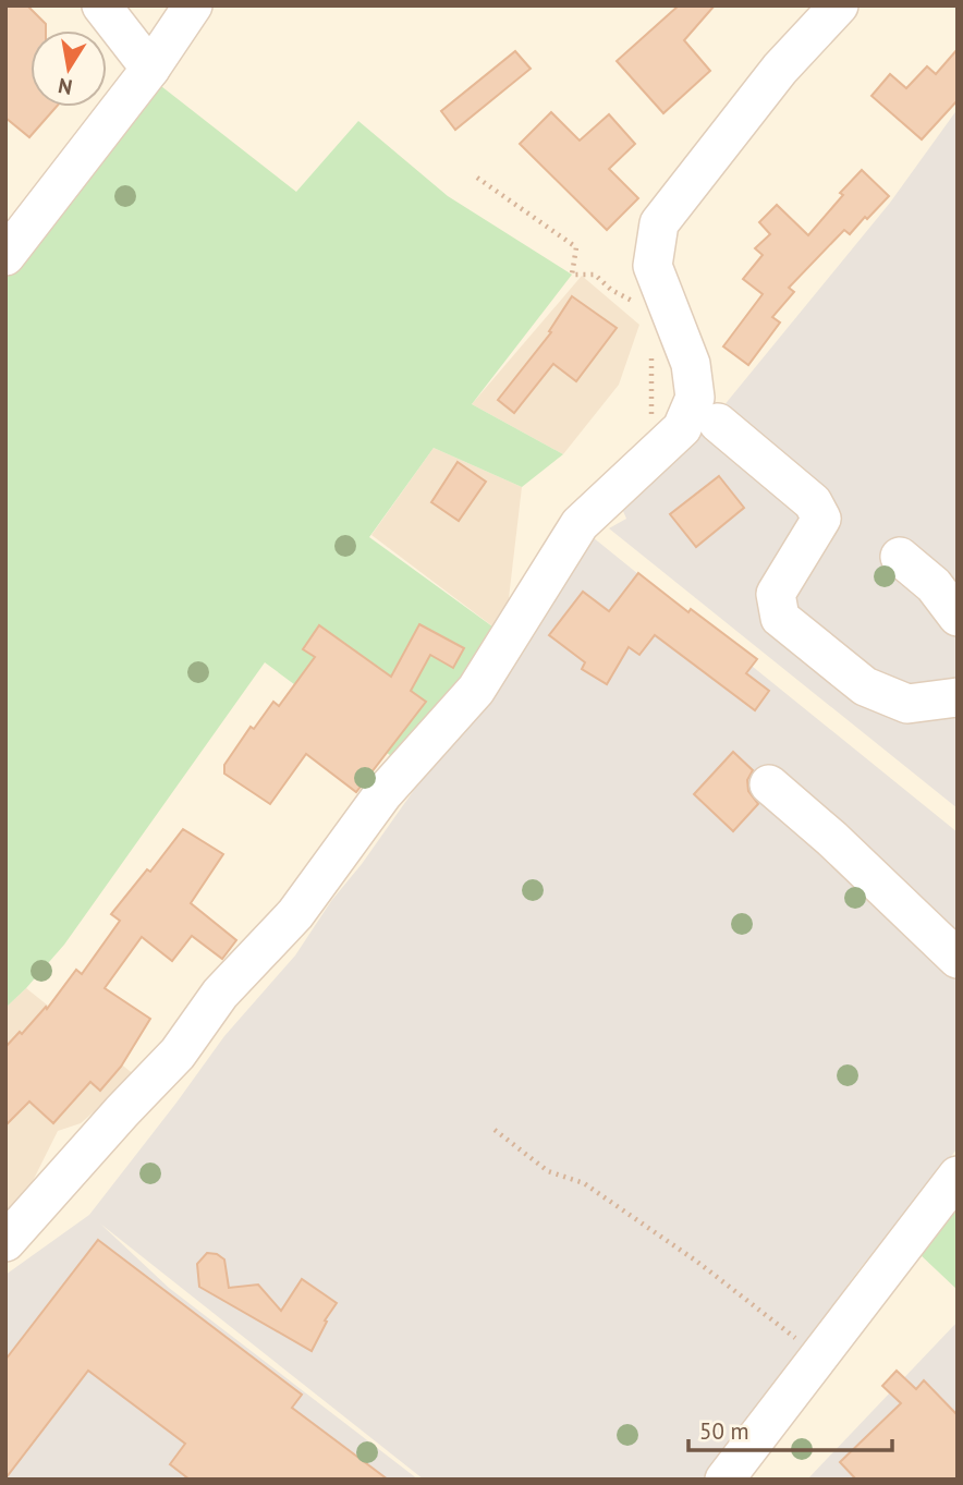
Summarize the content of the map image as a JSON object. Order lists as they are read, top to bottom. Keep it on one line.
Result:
{"scale_bar":"50 m","north":"bottom"}
